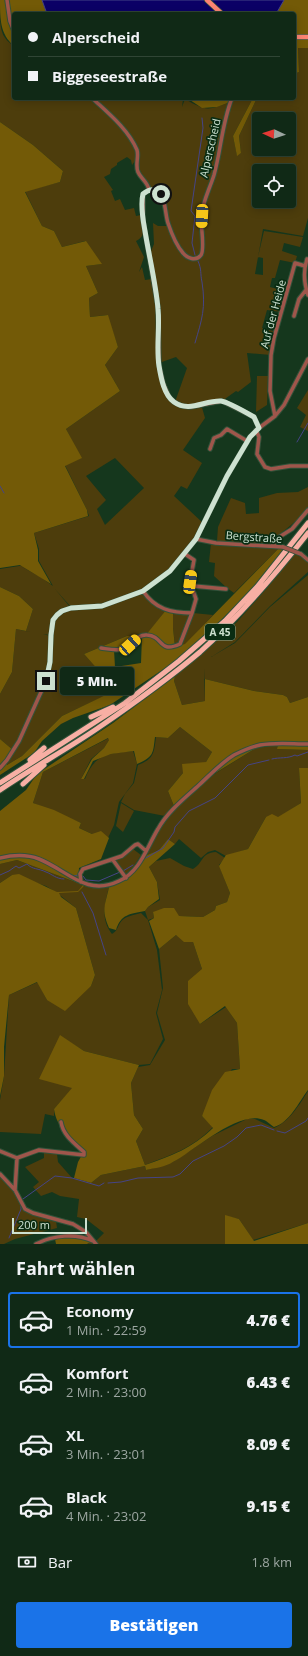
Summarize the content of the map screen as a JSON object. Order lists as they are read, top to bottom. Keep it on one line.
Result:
{"streets":{"highway":["A 45"],"street":["Alperscheid","Auf der Heide","Bergstraße"]},"scale_bar":"200 m","north":"left","page":{"banner":["Alperscheid","Biggeseestraße"],"bubble":"5 Min.","scale":"200 m","heading":"Fahrt wählen","list":[{"name":"Economy","note":"1 Min. · 22:59","value":"4.76 €"},{"name":"Komfort","note":"2 Min. · 23:00","value":"6.43 €"},{"name":"XL","note":"3 Min. · 23:01","value":"8.09 €"},{"name":"Black","note":"4 Min. · 23:02","value":"9.15 €"}],"pay":["Bar","1.8 km"],"buttons":"Bestätigen"}}
